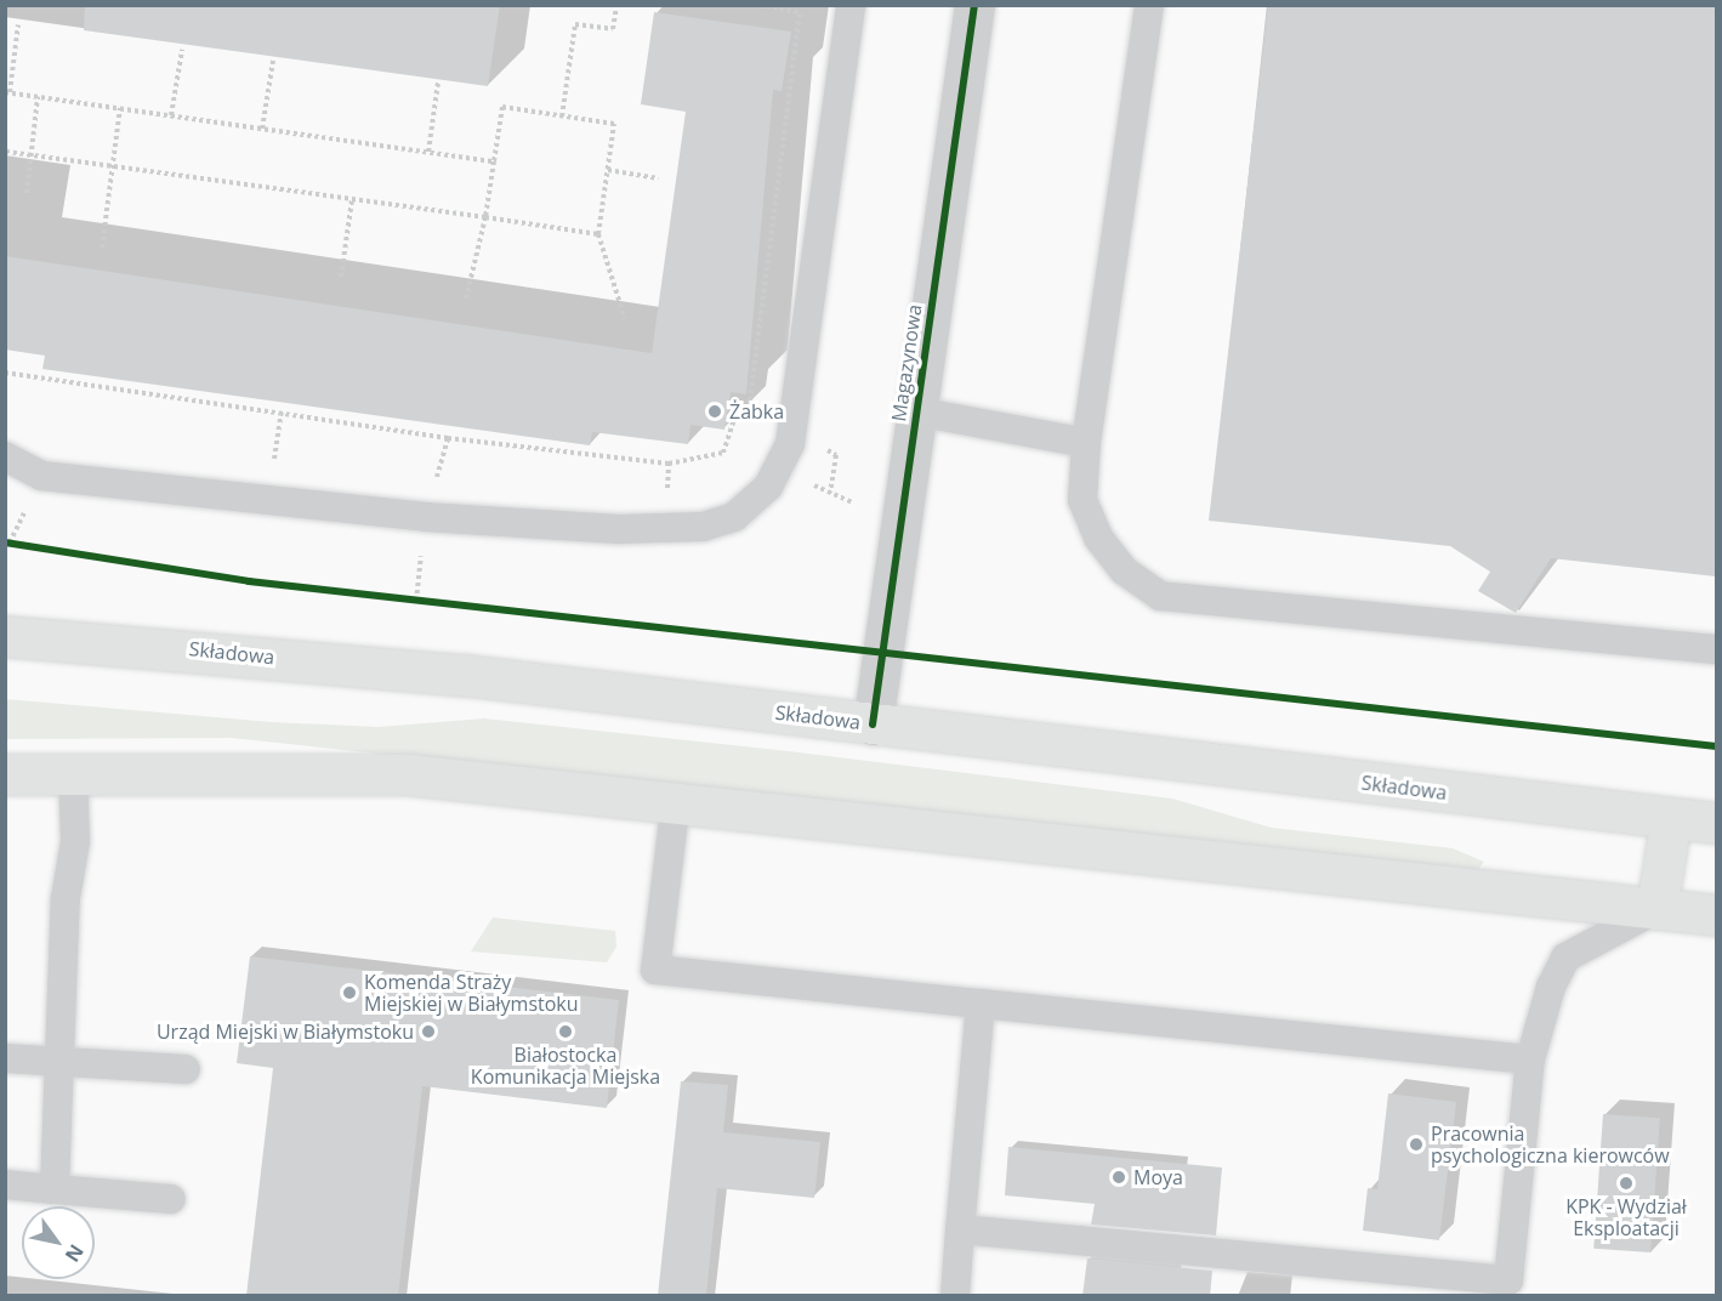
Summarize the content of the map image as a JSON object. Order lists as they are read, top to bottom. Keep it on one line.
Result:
{"streets":{"main road":["Składowa"],"street":["Magazynowa"]},"crossings":[["Magazynowa","Składowa"]],"places":["Żabka","Komenda Straży Miejskiej w Białymstoku","Urząd Miejski w Białymstoku","Białostocka Komunikacja Miejska","Pracownia psychologiczna kierowców","Moya","KPK - Wydział Eksploatacji"],"north":"bottom right"}
